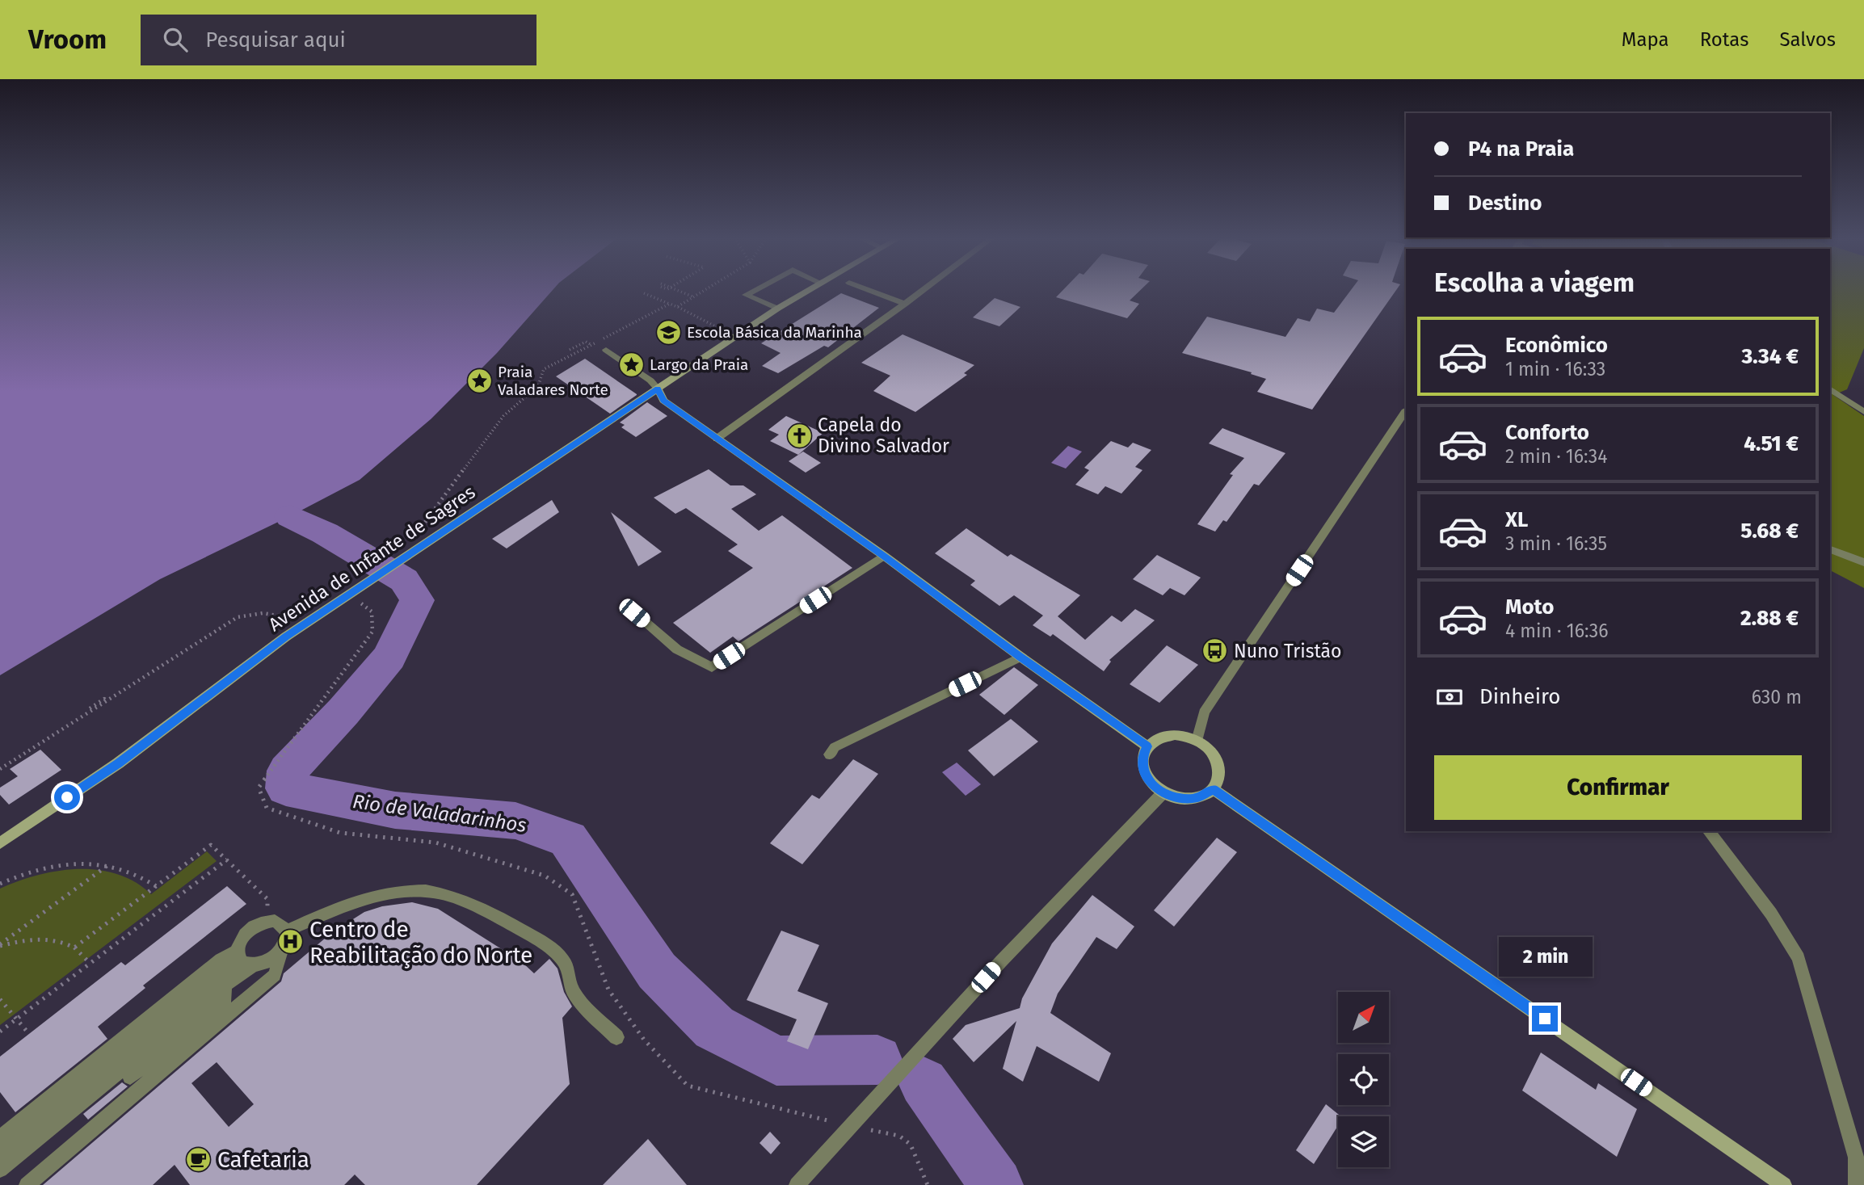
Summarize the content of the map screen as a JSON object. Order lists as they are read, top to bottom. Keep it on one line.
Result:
{"streets":{"main road":["Avenida de Infante de Sagres"]},"water":["Rio de Valadarinhos"],"places":{"school or university":["Escola Básica da Marinha"],"place":["Largo da Praia","Praia Valadares Norte"],"church":["Capela do Divino Salvador"],"bus stop":["Nuno Tristão"],"hospital":["Centro de Reabilitação do Norte"],"cafe":["Cafetaria"]},"north":"top right","page":{"header":"Vroom","search":"Pesquisar aqui","nav":["Mapa","Rotas","Salvos"],"banner":["P4 na Praia","Destino"],"heading":"Escolha a viagem","list":[{"name":"Econômico","note":"1 min · 16:33","value":"3.34 €"},{"name":"Conforto","note":"2 min · 16:34","value":"4.51 €"},{"name":"XL","note":"3 min · 16:35","value":"5.68 €"},{"name":"Moto","note":"4 min · 16:36","value":"2.88 €"}],"pay":["Dinheiro","630 m"],"buttons":"Confirmar","bubble":"2 min"}}
